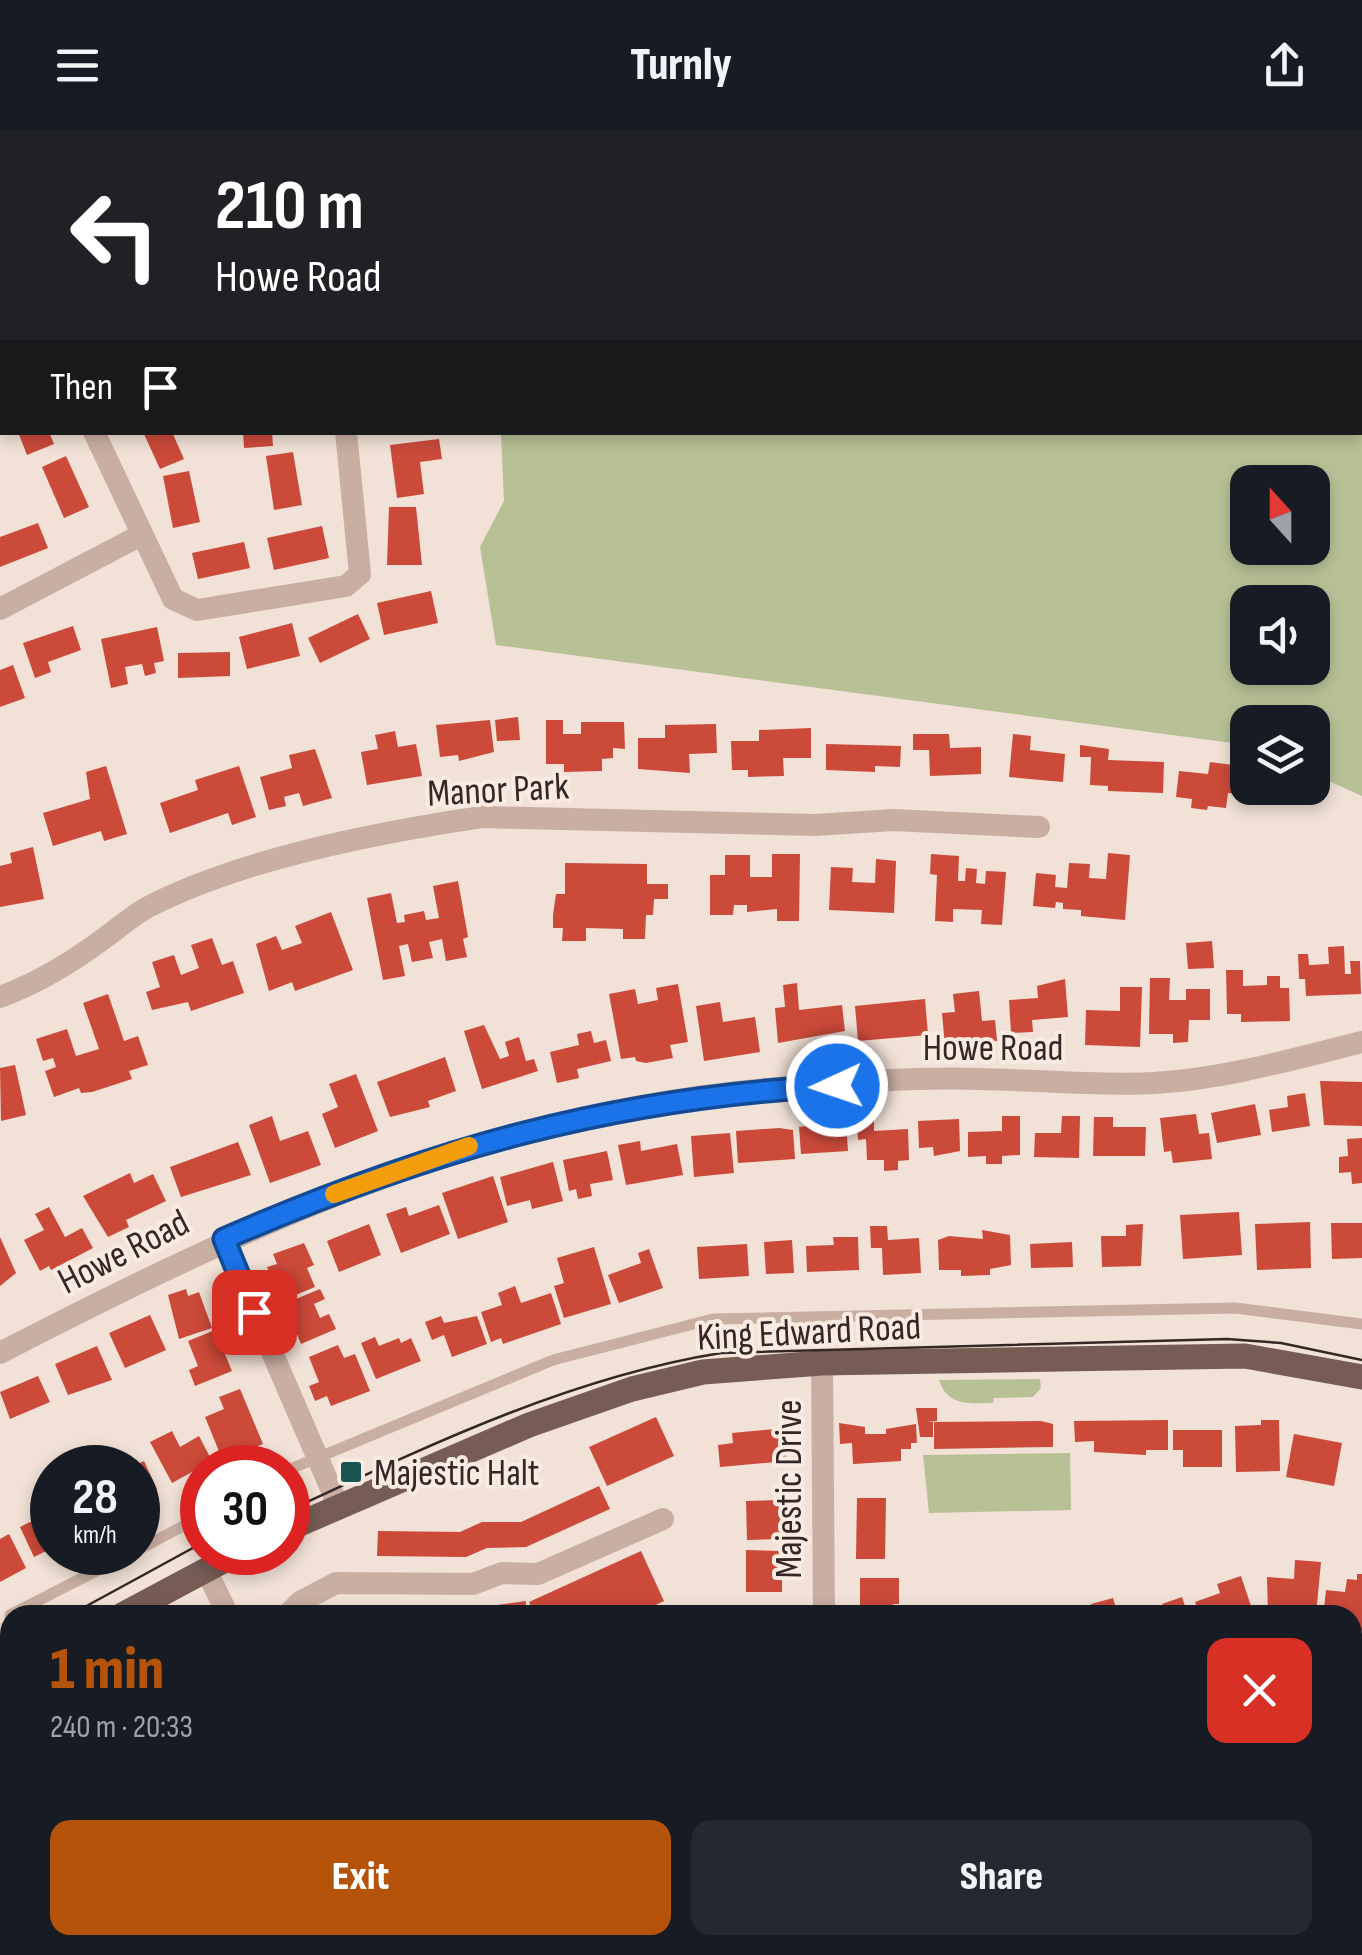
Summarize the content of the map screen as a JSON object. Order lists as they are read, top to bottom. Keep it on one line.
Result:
{"streets":{"main road":["King Edward Road"],"street":["Manor Park","Howe Road","Majestic Drive"]},"crossings":[["Howe Road","King Edward Road"],["King Edward Road","Majestic Drive"]],"places":{"transit":["Majestic Halt"]},"north":"top","page":{"header":"Turnly","turn":["210 m","Howe Road"],"then":"Then","speed":"28 km/h","limit":"30","heading":["1 min","240 m · 20:33"],"buttons":["Exit","Share"]}}
